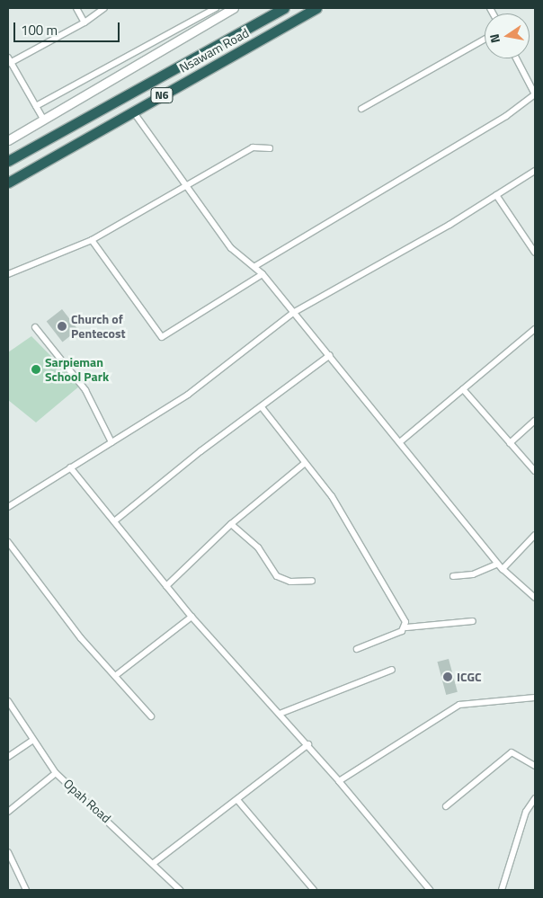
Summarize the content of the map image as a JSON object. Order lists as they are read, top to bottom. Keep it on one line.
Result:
{"streets":{"highway":["Nsawam Road","N6"],"street":["Opah Road"]},"places":["Church of Pentecost","Sarpieman School Park","ICGC"],"scale_bar":"100 m","north":"left"}
